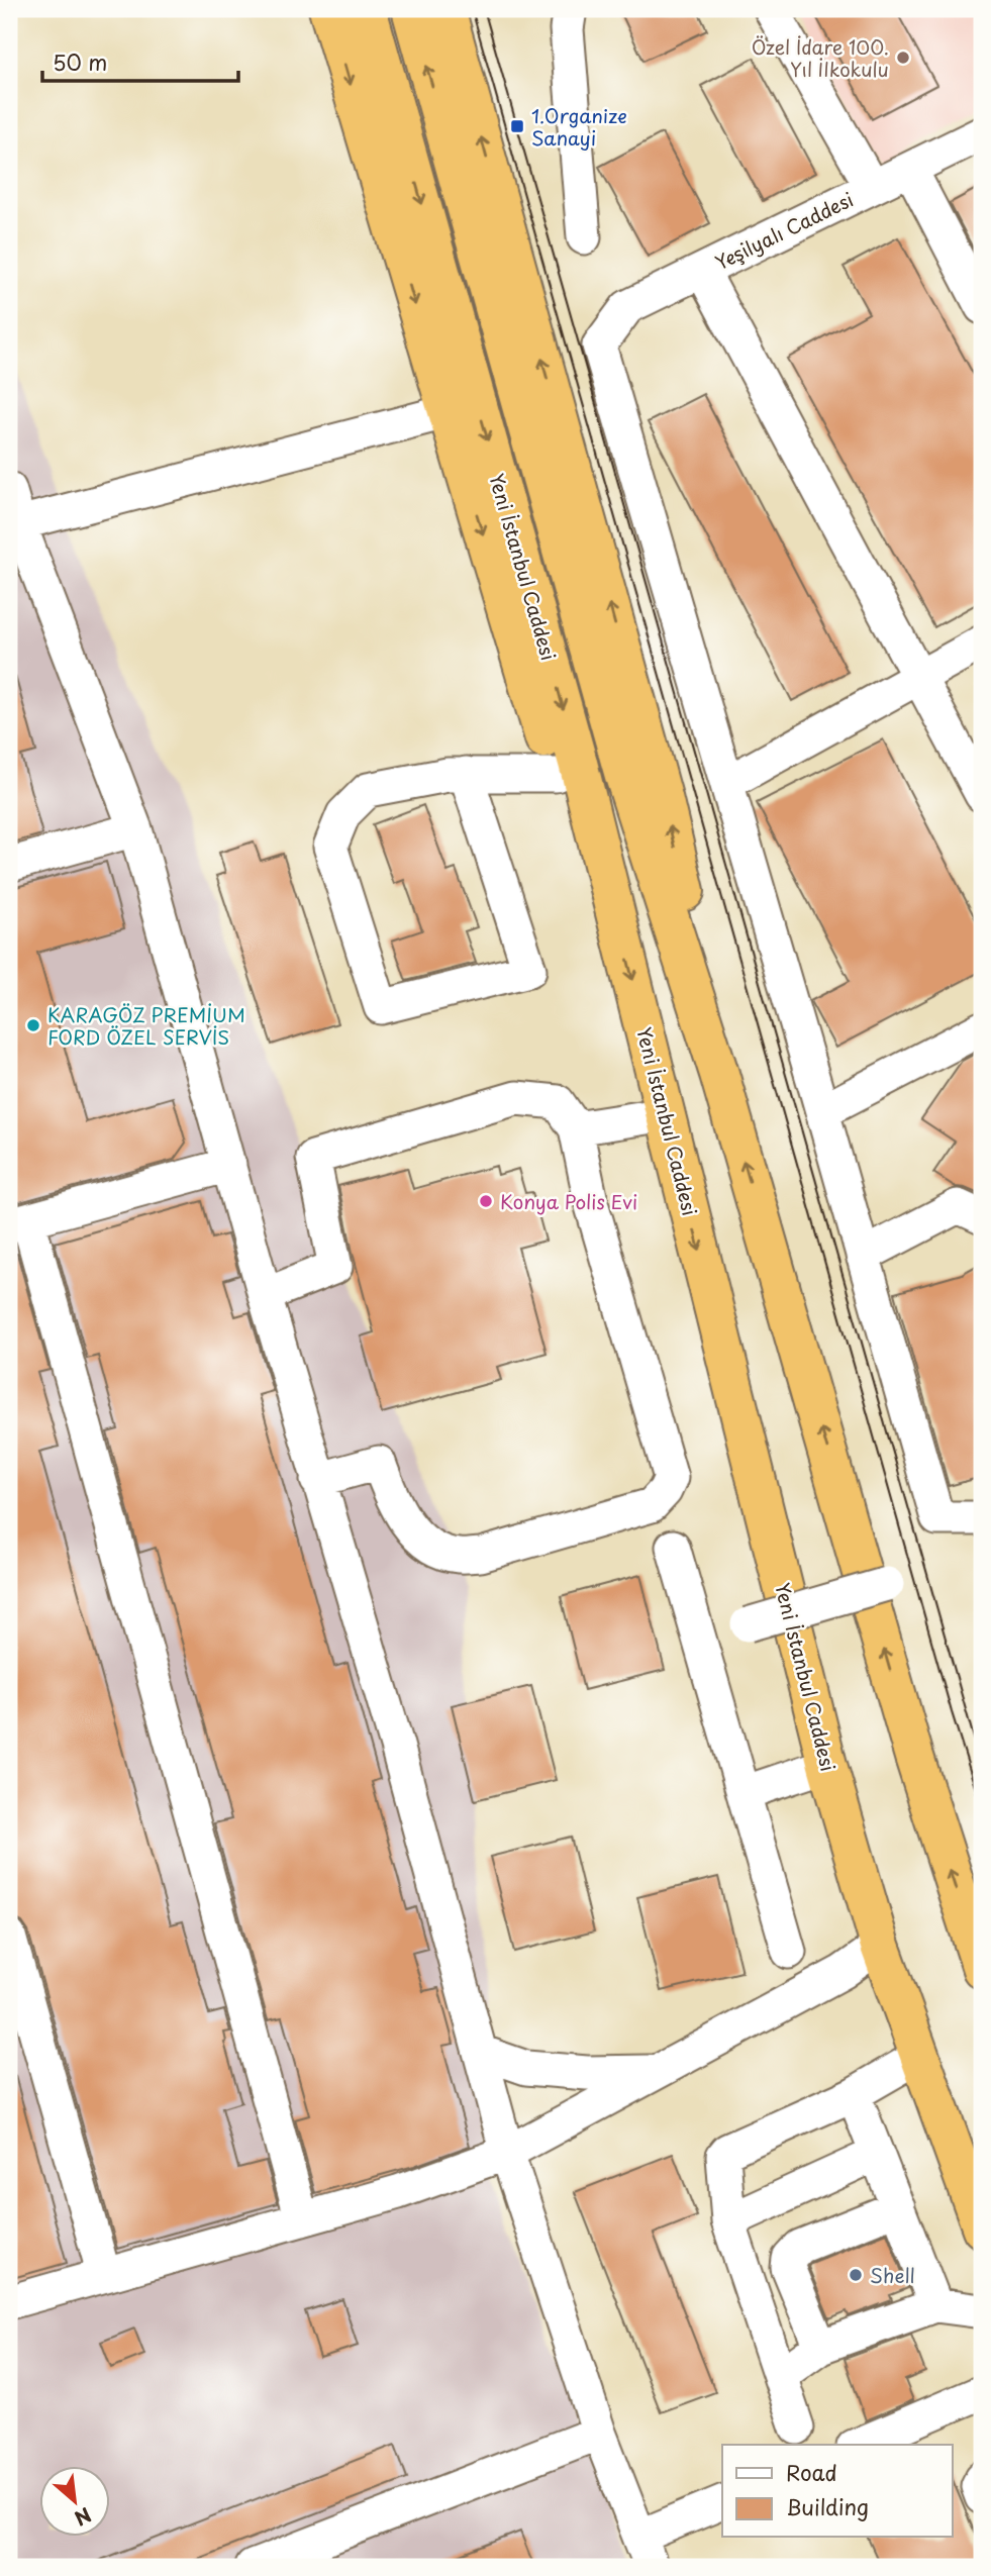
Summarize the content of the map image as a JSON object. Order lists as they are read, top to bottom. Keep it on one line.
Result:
{"streets":{"highway":["Yeni İstanbul Caddesi"],"street":["Yeşilyalı Caddesi"]},"places":{"other":["Özel İdare 100. Yıl İlkokulu","KARAGÖZ PREMİUM FORD ÖZEL SERVİS","Konya Polis Evi","Shell"],"transit":["1.Organize Sanayi"]},"legend":["Road","Building"],"scale_bar":"50 m","north":"bottom right"}
